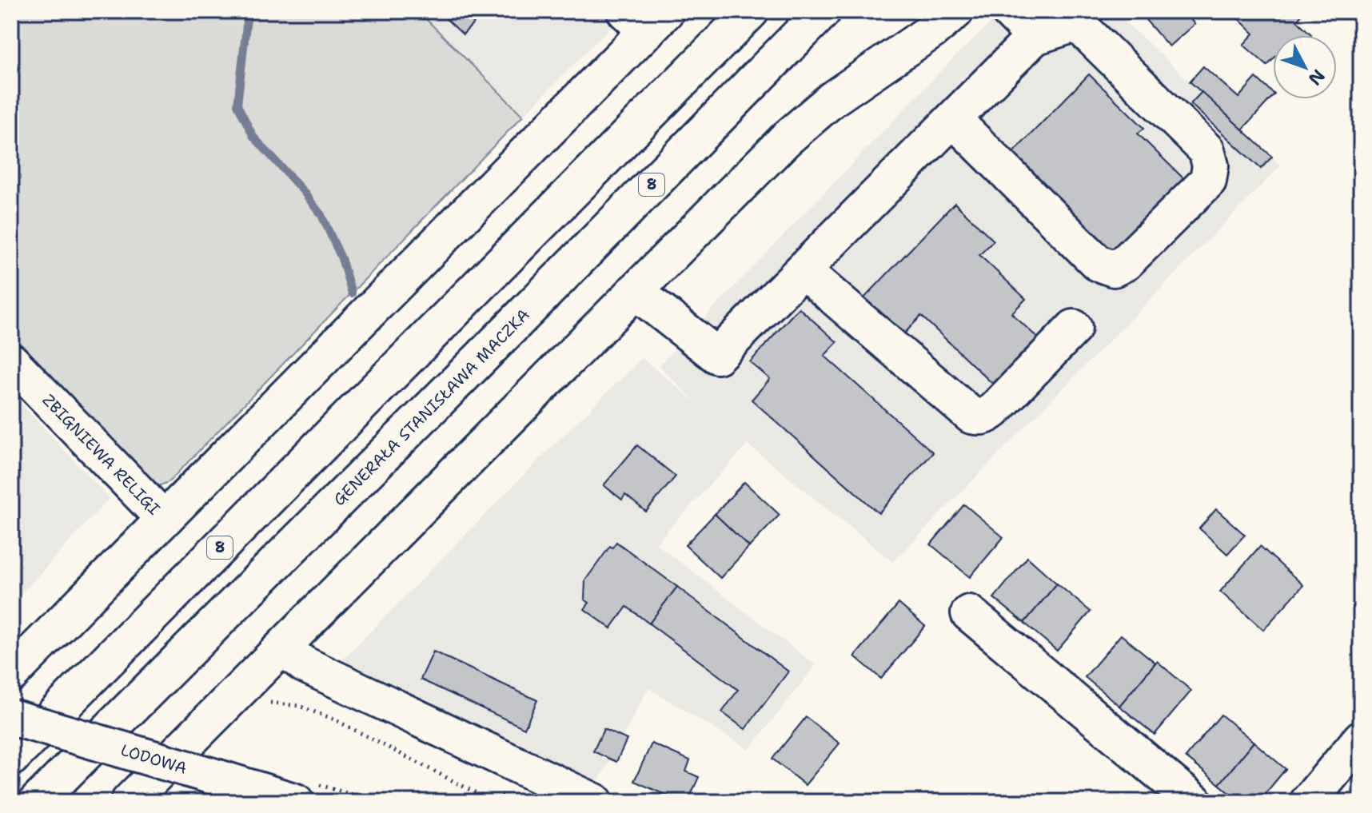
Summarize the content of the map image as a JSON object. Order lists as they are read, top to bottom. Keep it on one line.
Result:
{"streets":{"main road":["8","GENERAŁA STANISŁAWA MACZKA","ZBIGNIEWA RELIGI","LODOWA"]},"north":"bottom right"}
